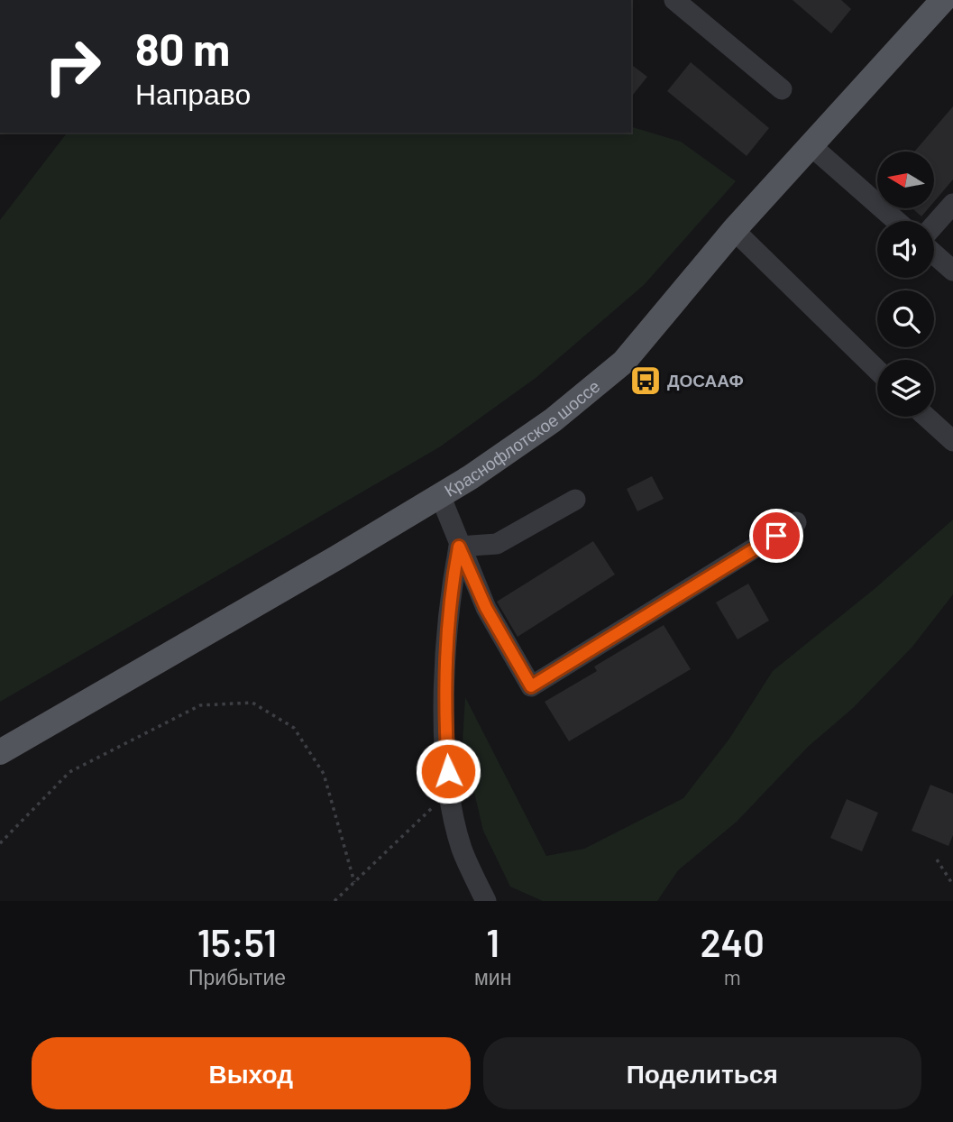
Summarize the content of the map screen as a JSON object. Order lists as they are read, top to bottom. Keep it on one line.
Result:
{"streets":{"main road":["Краснофлотское шоссе"]},"places":{"bus stop":["ДОСААФ"]},"north":"left","page":{"turn":["80 m","Направо"],"eta":["15:51","Прибытие","1","мин","240","m"],"buttons":["Выход","Поделиться"]}}
